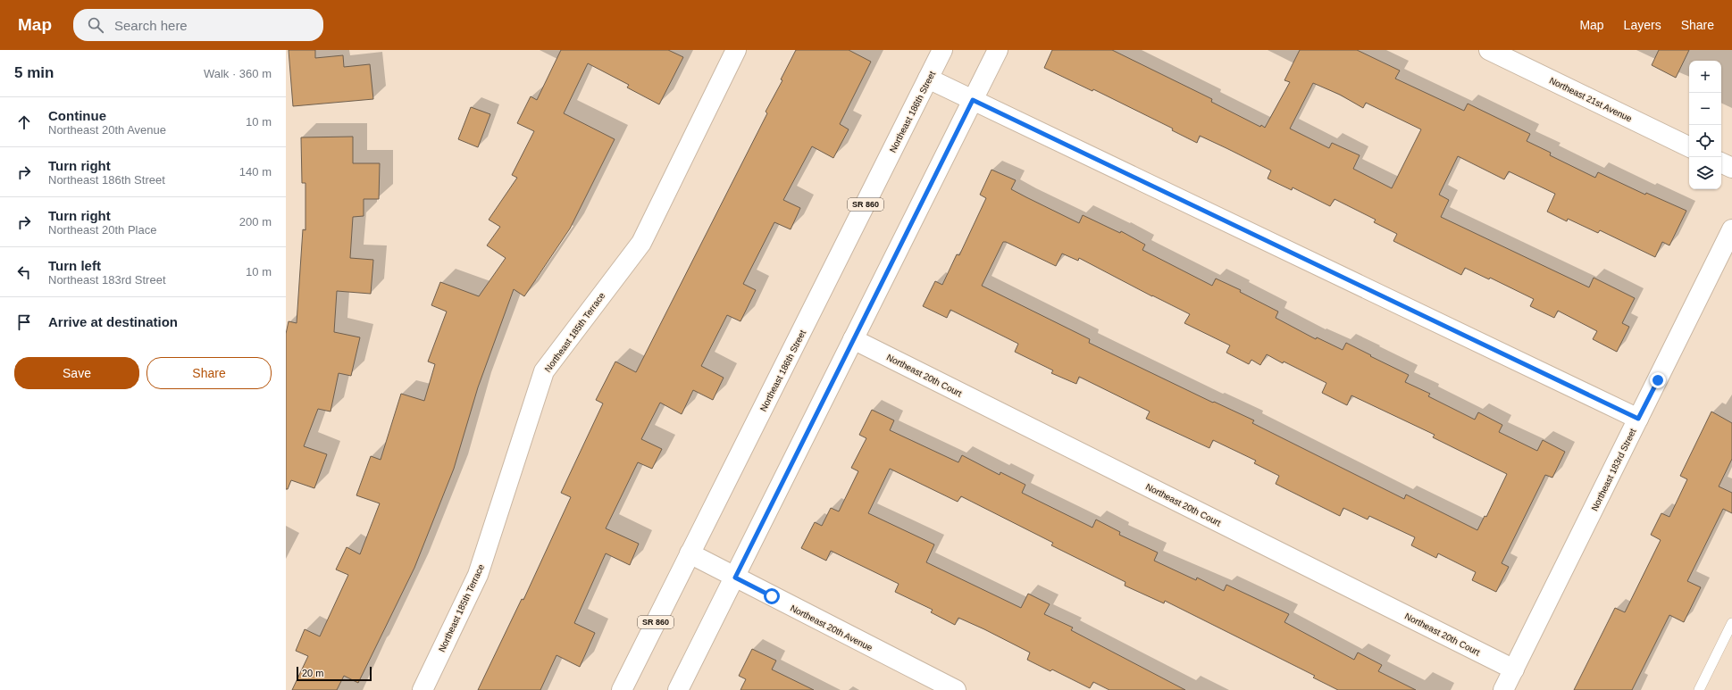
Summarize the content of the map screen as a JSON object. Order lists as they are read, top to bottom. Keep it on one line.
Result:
{"streets":{"street":["Northeast 21st Avenue","Northeast 186th Street","SR 860","Northeast 185th Terrace","Northeast 20th Court","Northeast 183rd Street","Northeast 20th Avenue"]},"crossings":[["Northeast 186th Street","Northeast 20th Avenue"],["Northeast 20th Court","Northeast 183rd Street"]],"scale_bar":"20 m","page":{"header":"Map","search":"Search here","nav":["Map","Layers","Share"],"heading":["5 min","Walk · 360 m"],"map_buttons":["+","−"],"list":[["Continue","Northeast 20th Avenue","10 m"],["Turn right","Northeast 186th Street","140 m"],["Turn right","Northeast 20th Place","200 m"],["Turn left","Northeast 183rd Street","10 m"],"Arrive at destination"],"buttons":["Save","Share"],"scale":"20 m"}}
